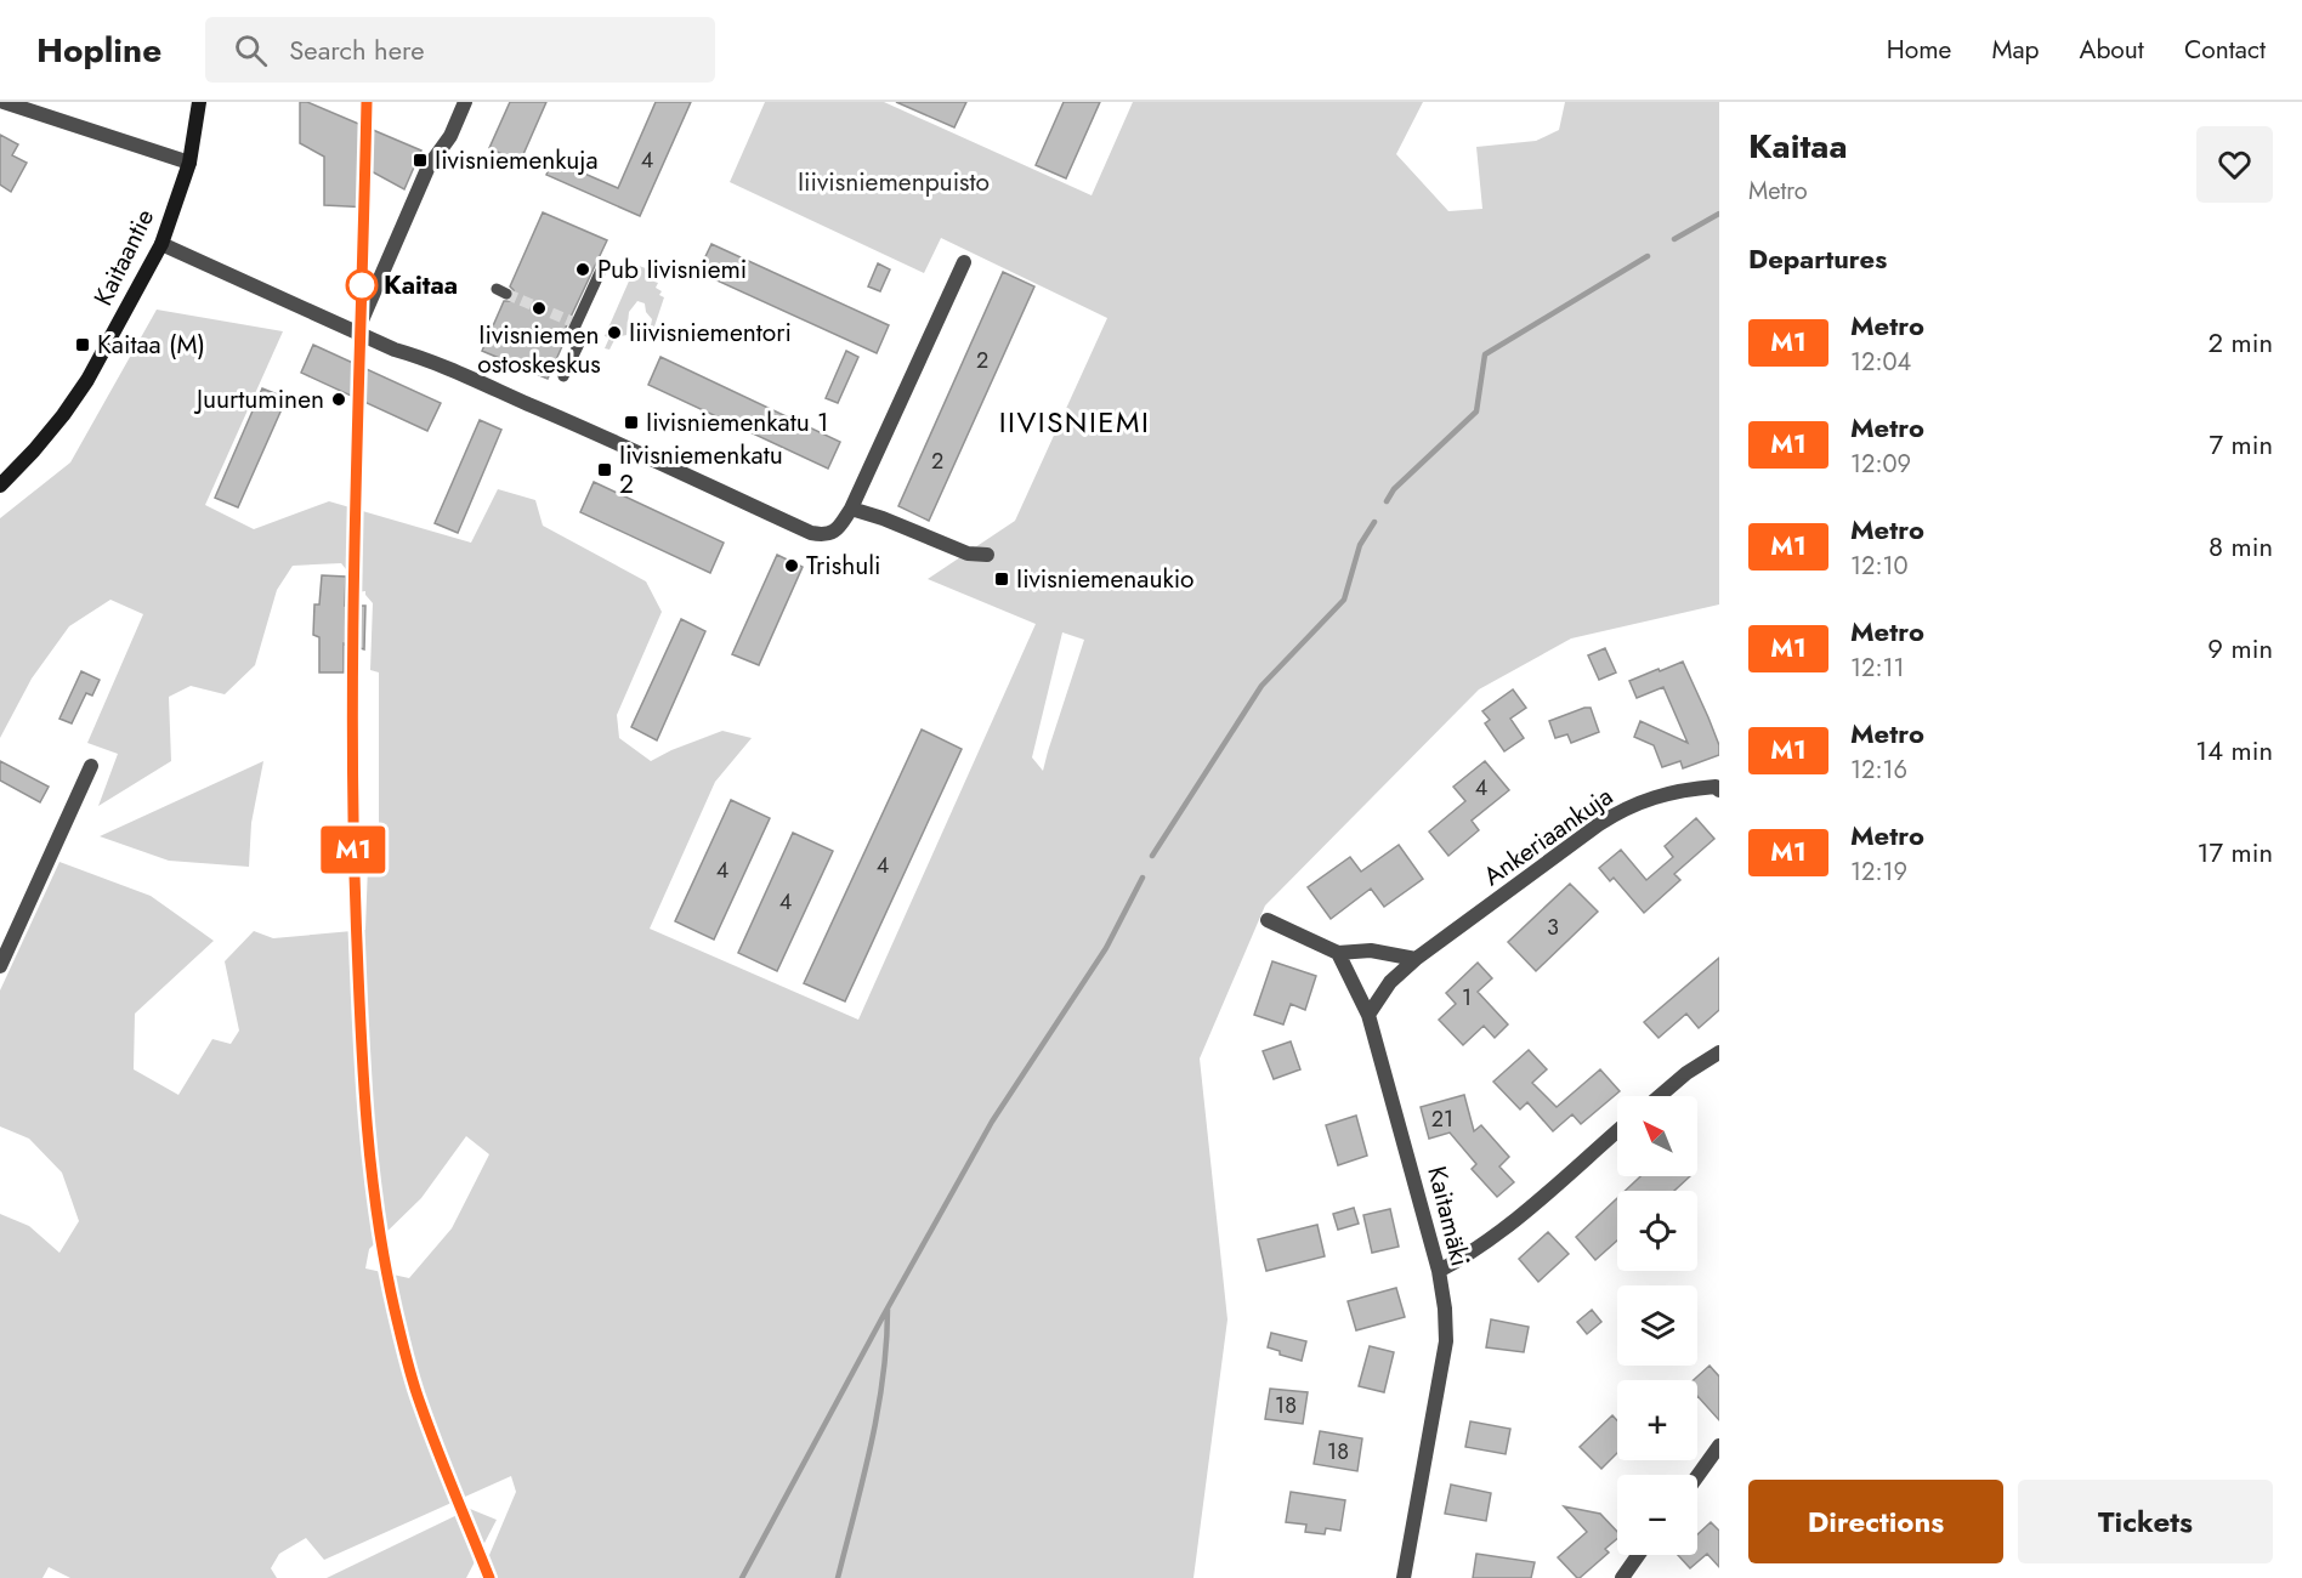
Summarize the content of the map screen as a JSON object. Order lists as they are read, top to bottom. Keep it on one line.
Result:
{"streets":{"main road":["Kaitaantie"],"street":["Ankeriaankuja","Kaitamäki"]},"crossings":[["Ankeriaankuja","Kaitamäki"]],"districts":["IIVISNIEMI"],"parks":["Iiivisniemenpuisto"],"places":{"transit":["Iivisniemenkuja","Kaitaa (M)","Iivisniemenkatu 1","Iivisniemenkatu 2","Iivisniemenaukio"],"other":["Pub Iivisniemi","Kaitaa","Iivisniemen ostoskeskus","Iiivisniementori","Juurtuminen","Trishuli"]},"lines":["metro line M1"],"house_numbers":["4","2","2","4","4","4","4","3","1","21","18","18"],"north":"top left","page":{"header":"Hopline","search":"Search here","nav":["Home","Map","About","Contact"],"on_map":"M1","heading":[["Kaitaa","Metro"],"Departures"],"list":[{"mark":"M1","name":"Metro","note":"12:04","value":"2 min"},{"mark":"M1","name":"Metro","note":"12:09","value":"7 min"},{"mark":"M1","name":"Metro","note":"12:10","value":"8 min"},{"mark":"M1","name":"Metro","note":"12:11","value":"9 min"},{"mark":"M1","name":"Metro","note":"12:16","value":"14 min"},{"mark":"M1","name":"Metro","note":"12:19","value":"17 min"}],"map_buttons":["+","−"],"buttons":["Directions","Tickets"]}}
